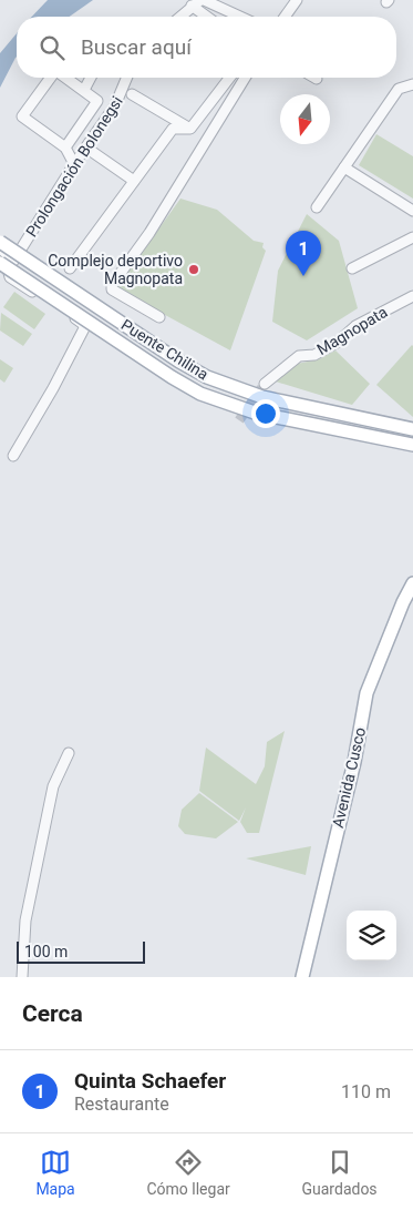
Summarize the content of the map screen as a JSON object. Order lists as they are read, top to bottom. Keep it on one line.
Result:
{"streets":{"main road":["Puente Chilina","Avenida Cusco"],"street":["Prolongación Bolonegsi","Magnopata"]},"places":["Complejo deportivo Magnopata"],"scale_bar":"100 m","north":"bottom","page":{"search":"Buscar aquí","pins":"1","scale":"100 m","heading":"Cerca","list":[{"mark":"1","name":"Quinta Schaefer","note":"Restaurante","value":"110 m"}],"nav":["Mapa","Cómo llegar","Guardados"]}}
